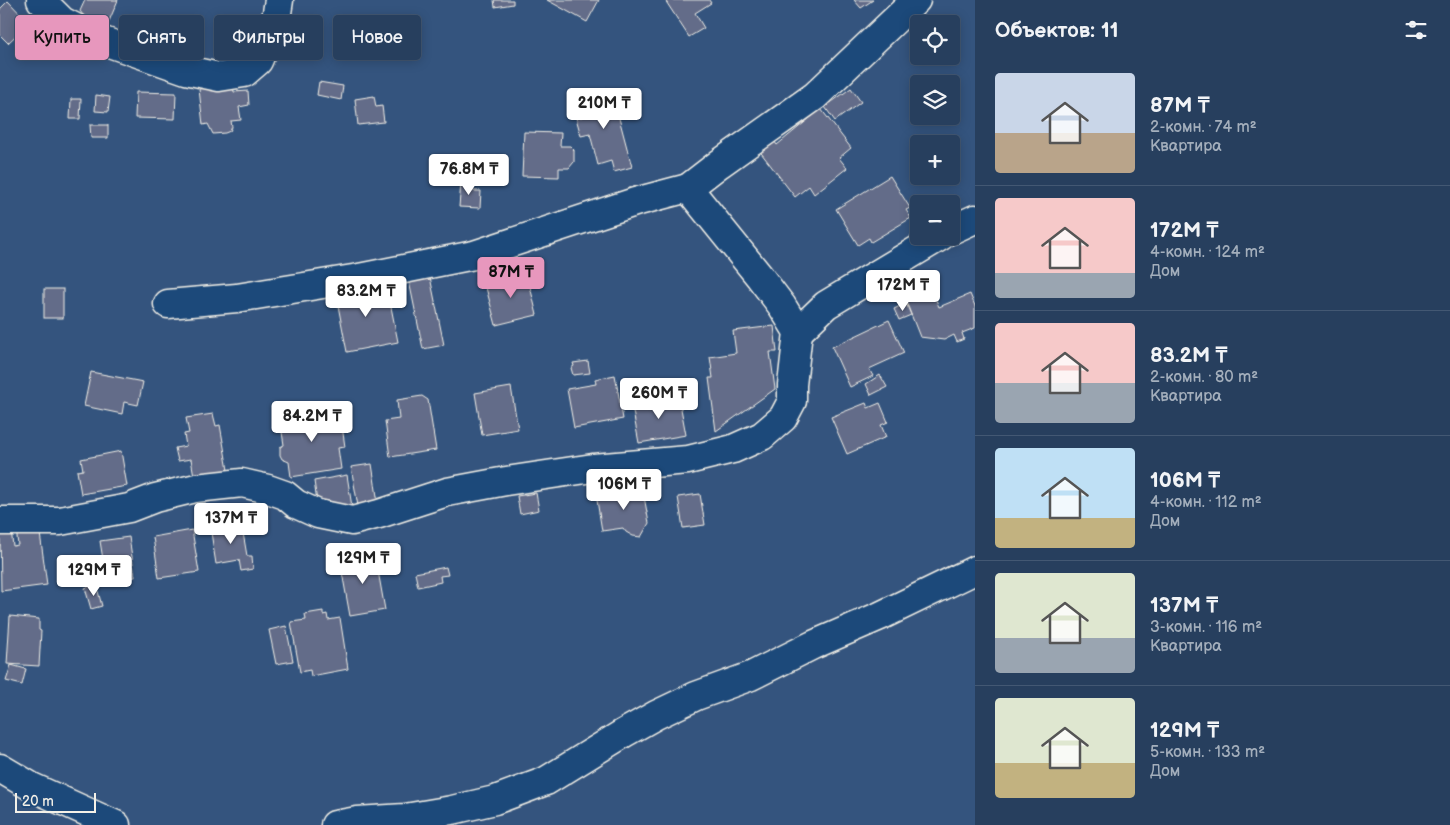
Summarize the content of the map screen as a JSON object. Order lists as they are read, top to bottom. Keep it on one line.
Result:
{"scale_bar":"20 m","page":{"heading":"Объектов: 11","map_buttons":["+","−"],"chip":["Купить","Снять","Фильтры","Новое"],"list":[{"name":"87M ₸","note":"2-комн. · 74 m² · Квартира"},{"name":"172M ₸","note":"4-комн. · 124 m² · Дом"},{"name":"83.2M ₸","note":"2-комн. · 80 m² · Квартира"},{"name":"106M ₸","note":"4-комн. · 112 m² · Дом"},{"name":"137M ₸","note":"3-комн. · 116 m² · Квартира"},{"name":"129M ₸","note":"5-комн. · 133 m² · Дом"}],"price":["210M ₸","76.8M ₸","87M ₸","172M ₸","83.2M ₸","260M ₸","84.2M ₸","106M ₸","137M ₸","129M ₸","129M ₸"],"scale":"20 m"}}
